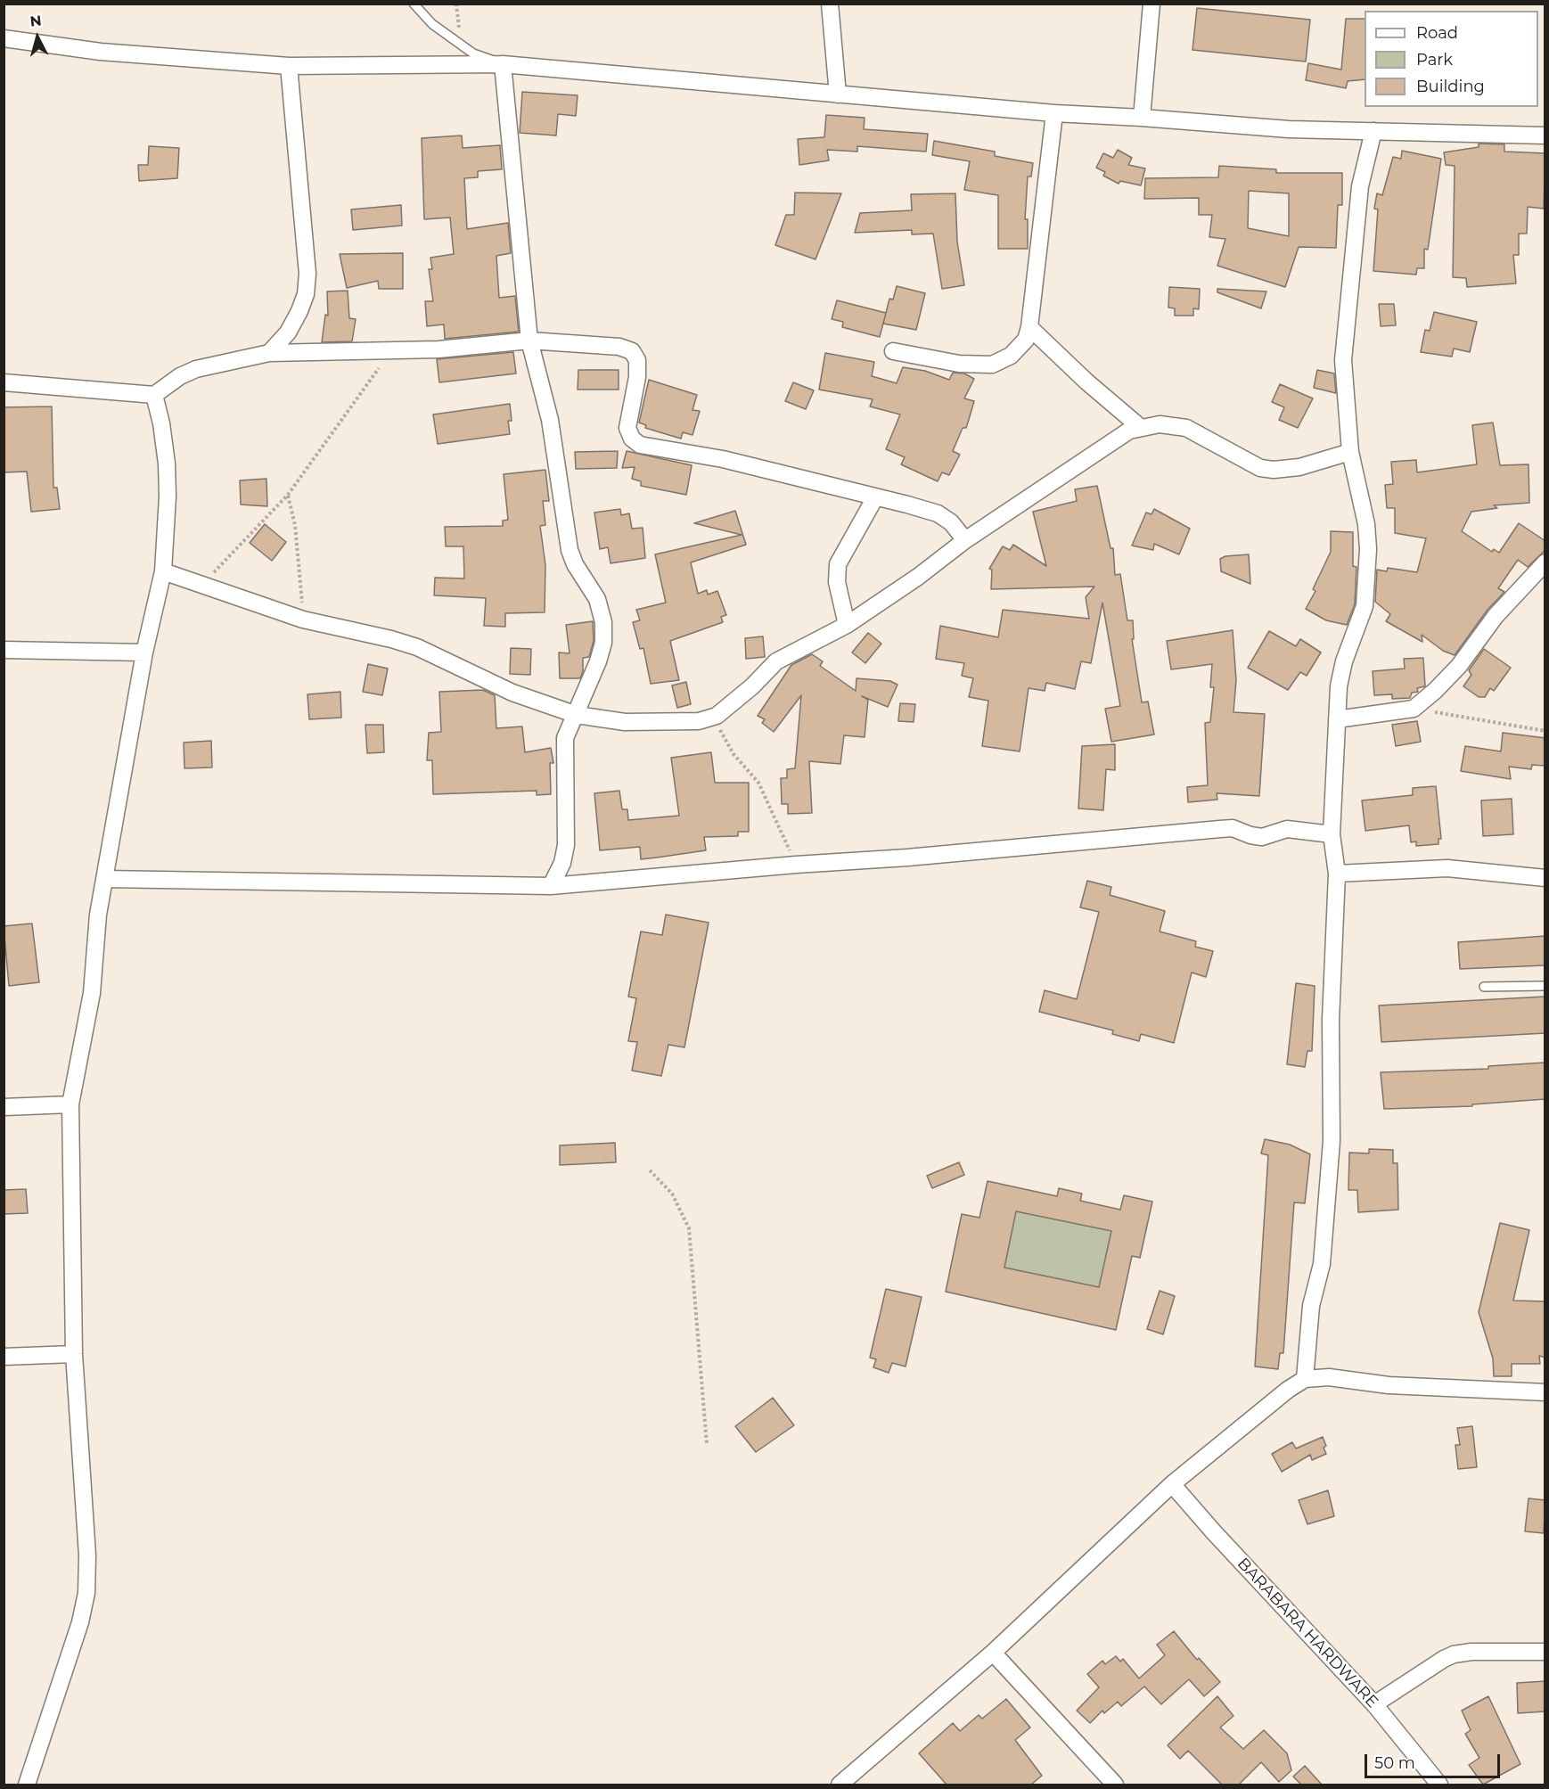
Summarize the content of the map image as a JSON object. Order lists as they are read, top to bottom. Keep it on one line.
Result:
{"streets":{"street":["BARABARA HARDWARE"]},"legend":["Road","Park","Building"],"scale_bar":"50 m","north":"top"}
